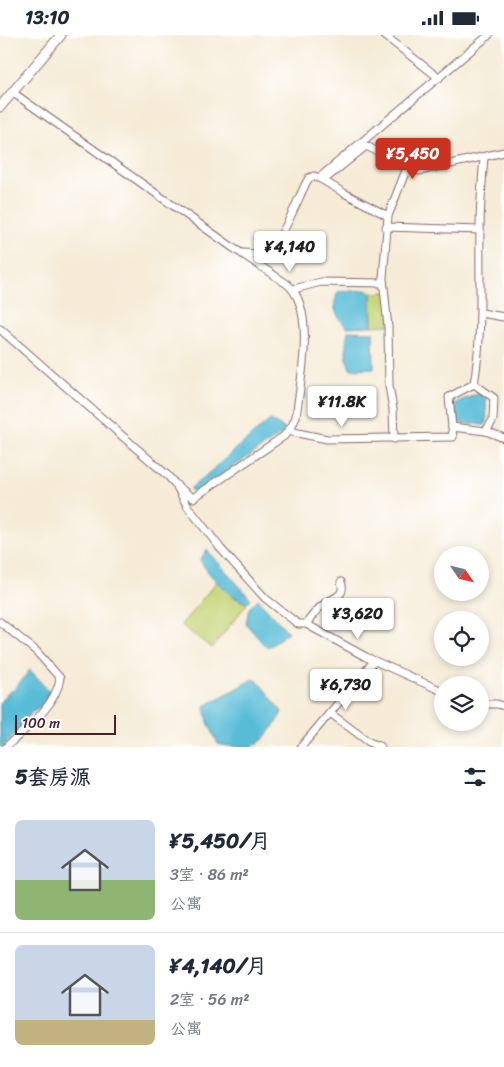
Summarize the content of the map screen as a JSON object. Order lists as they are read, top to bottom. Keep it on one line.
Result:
{"scale_bar":"100 m","north":"bottom right","page":{"status":"13:10","price":["¥5,450","¥4,140","¥11.8K","¥3,620","¥6,730"],"scale":"100 m","heading":"5套房源","list":[{"name":"¥5,450/月","note":"3室 · 86 m² · 公寓"},{"name":"¥4,140/月","note":"2室 · 56 m² · 公寓"}]}}
